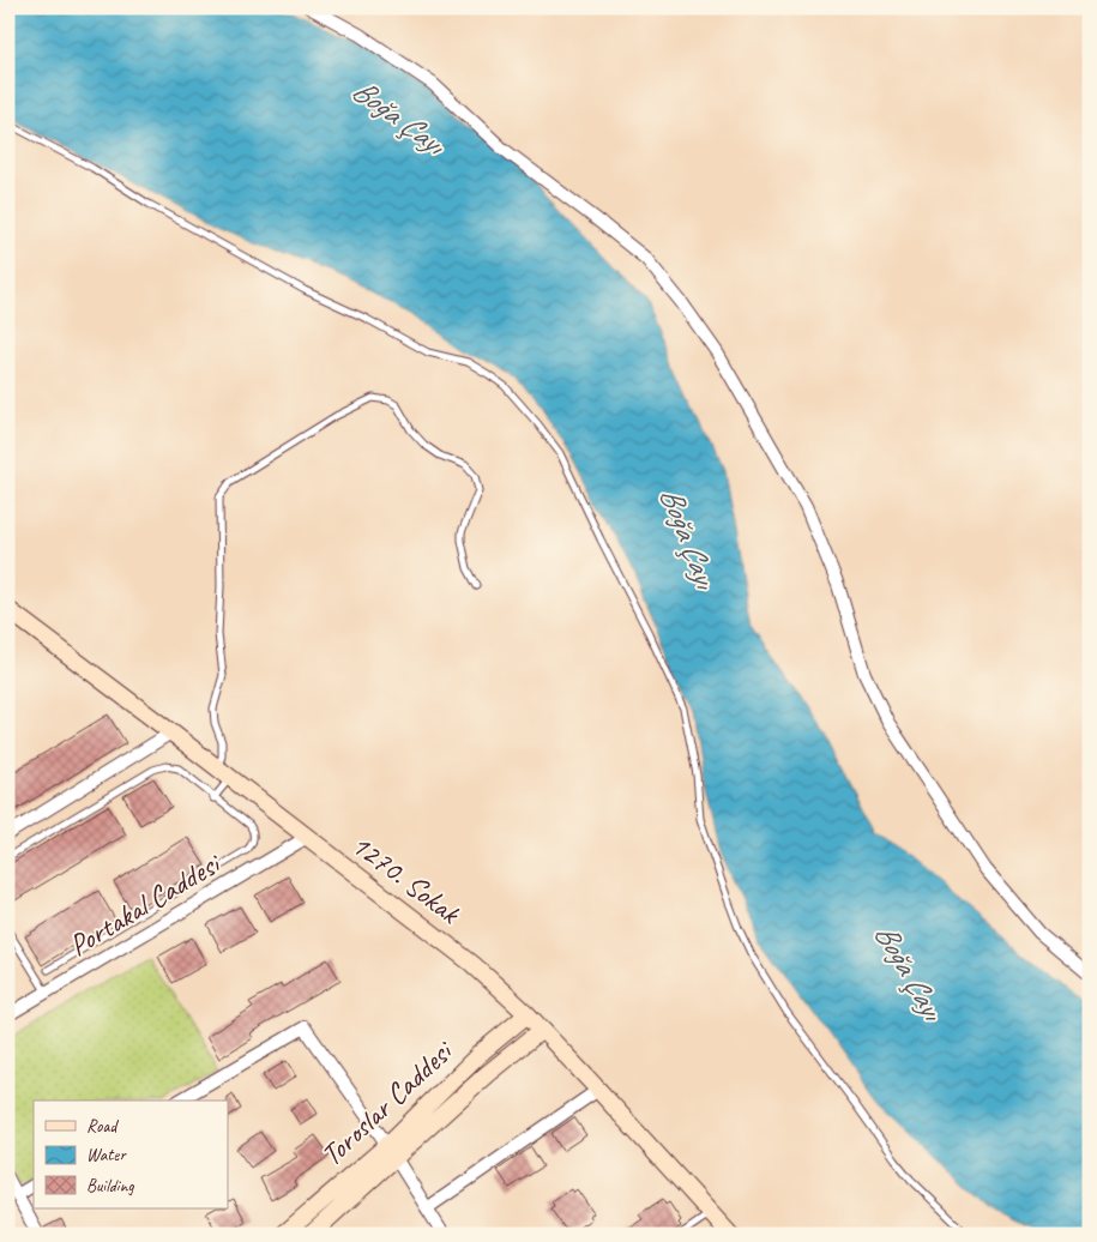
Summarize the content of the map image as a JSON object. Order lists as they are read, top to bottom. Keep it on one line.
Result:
{"streets":{"street":["1270. Sokak","Portakal Caddesi","Toroslar Caddesi"]},"crossings":[["1270. Sokak","Portakal Caddesi"],["1270. Sokak","Toroslar Caddesi"]],"water":["Boğa Çayı"],"legend":["Road","Water","Building"]}
